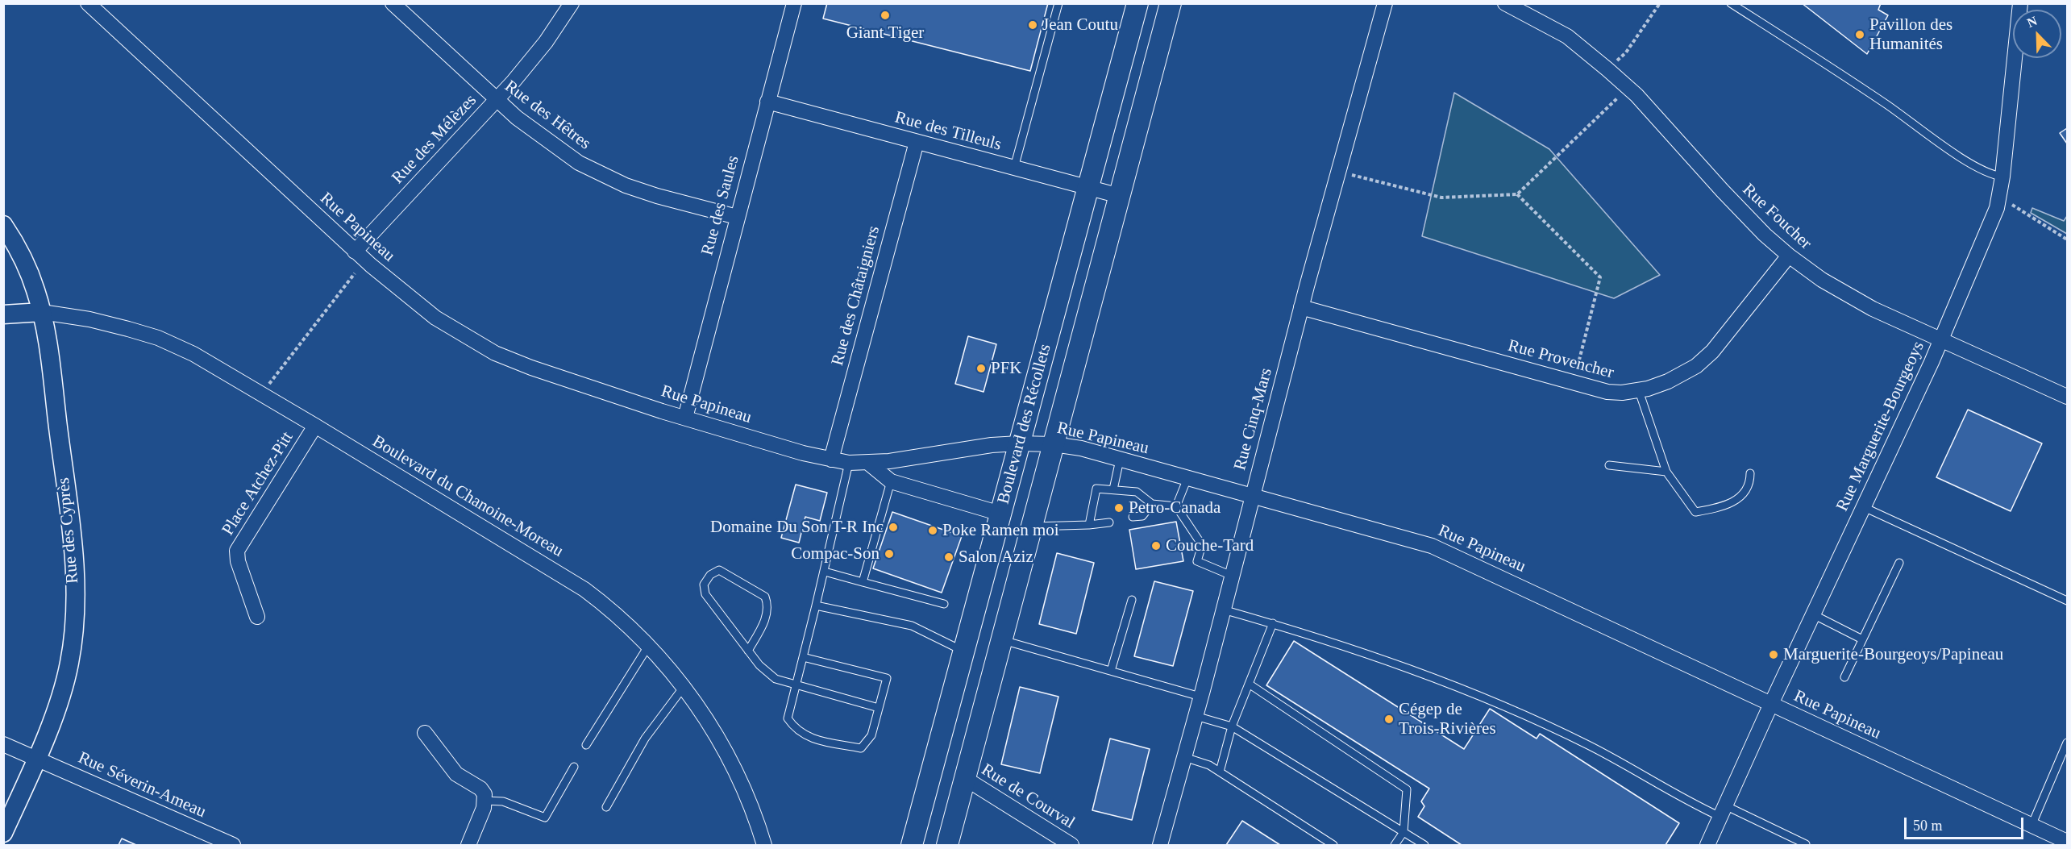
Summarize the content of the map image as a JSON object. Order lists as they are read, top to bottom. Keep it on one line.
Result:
{"streets":{"main road":["Boulevard des Récollets"],"street":["Rue des Hêtres","Rue des Tilleuls","Rue des Mélèzes","Rue des Saules","Rue Foucher","Rue Papineau","Rue des Châtaigniers","Rue Provencher","Rue Cinq-Mars","Rue Marguerite-Bourgeoys","Place Atchez-Pitt","Boulevard du Chanoine-Moreau","Rue des Cyprès","Rue Séverin-Ameau","Rue de Courval"]},"crossings":[["Rue des Hêtres","Rue des Mélèzes"],["Rue des Hêtres","Rue des Saules"],["Rue des Tilleuls","Rue des Saules"],["Rue des Tilleuls","Rue des Châtaigniers"],["Rue des Tilleuls","Boulevard des Récollets"],["Rue des Mélèzes","Rue Papineau"],["Rue des Saules","Rue Papineau"],["Rue Foucher","Rue Provencher"],["Rue Foucher","Rue Marguerite-Bourgeoys"],["Rue Papineau","Rue des Châtaigniers"],["Rue Papineau","Rue Cinq-Mars"],["Rue Papineau","Boulevard des Récollets"],["Rue Papineau","Rue Marguerite-Bourgeoys"],["Rue Provencher","Rue Cinq-Mars"],["Boulevard des Récollets","Rue de Courval"],["Place Atchez-Pitt","Boulevard du Chanoine-Moreau"],["Boulevard du Chanoine-Moreau","Rue des Cyprès"],["Rue des Cyprès","Rue Séverin-Ameau"]],"places":["Giant Tiger","Jean Coutu","Pavillon des Humanités","PFK","Petro-Canada","Domaine Du Son T-R Inc","Poke Ramen moi","Couche-Tard","Compac-Son","Salon Aziz","Marguerite-Bourgeoys/Papineau","Cégep de Trois-Rivières"],"scale_bar":"50 m","north":"top left"}
